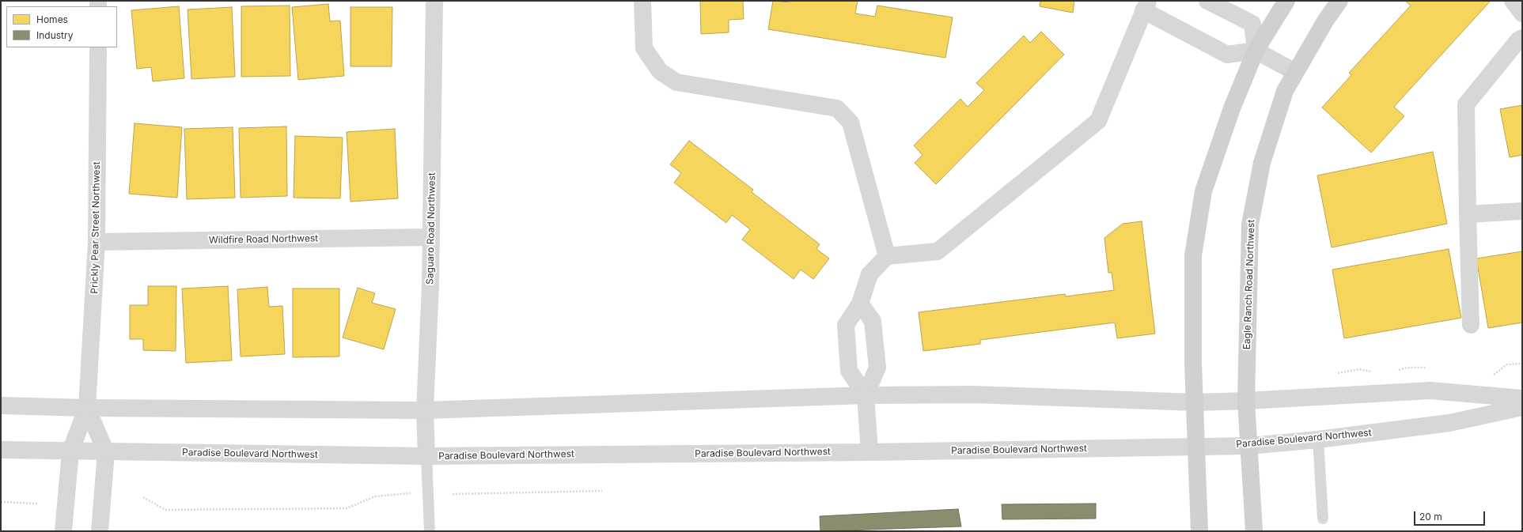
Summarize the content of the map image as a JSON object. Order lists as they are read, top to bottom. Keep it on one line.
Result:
{"streets":{"main road":["Eagle Ranch Road Northwest"],"street":["Prickly Pear Street Northwest","Saguaro Road Northwest","Wildfire Road Northwest","Paradise Boulevard Northwest"]},"crossings":[["Prickly Pear Street Northwest","Wildfire Road Northwest"],["Saguaro Road Northwest","Wildfire Road Northwest"],["Saguaro Road Northwest","Paradise Boulevard Northwest"],["Eagle Ranch Road Northwest","Paradise Boulevard Northwest"]],"legend":["Homes","Industry"],"scale_bar":"20 m"}
